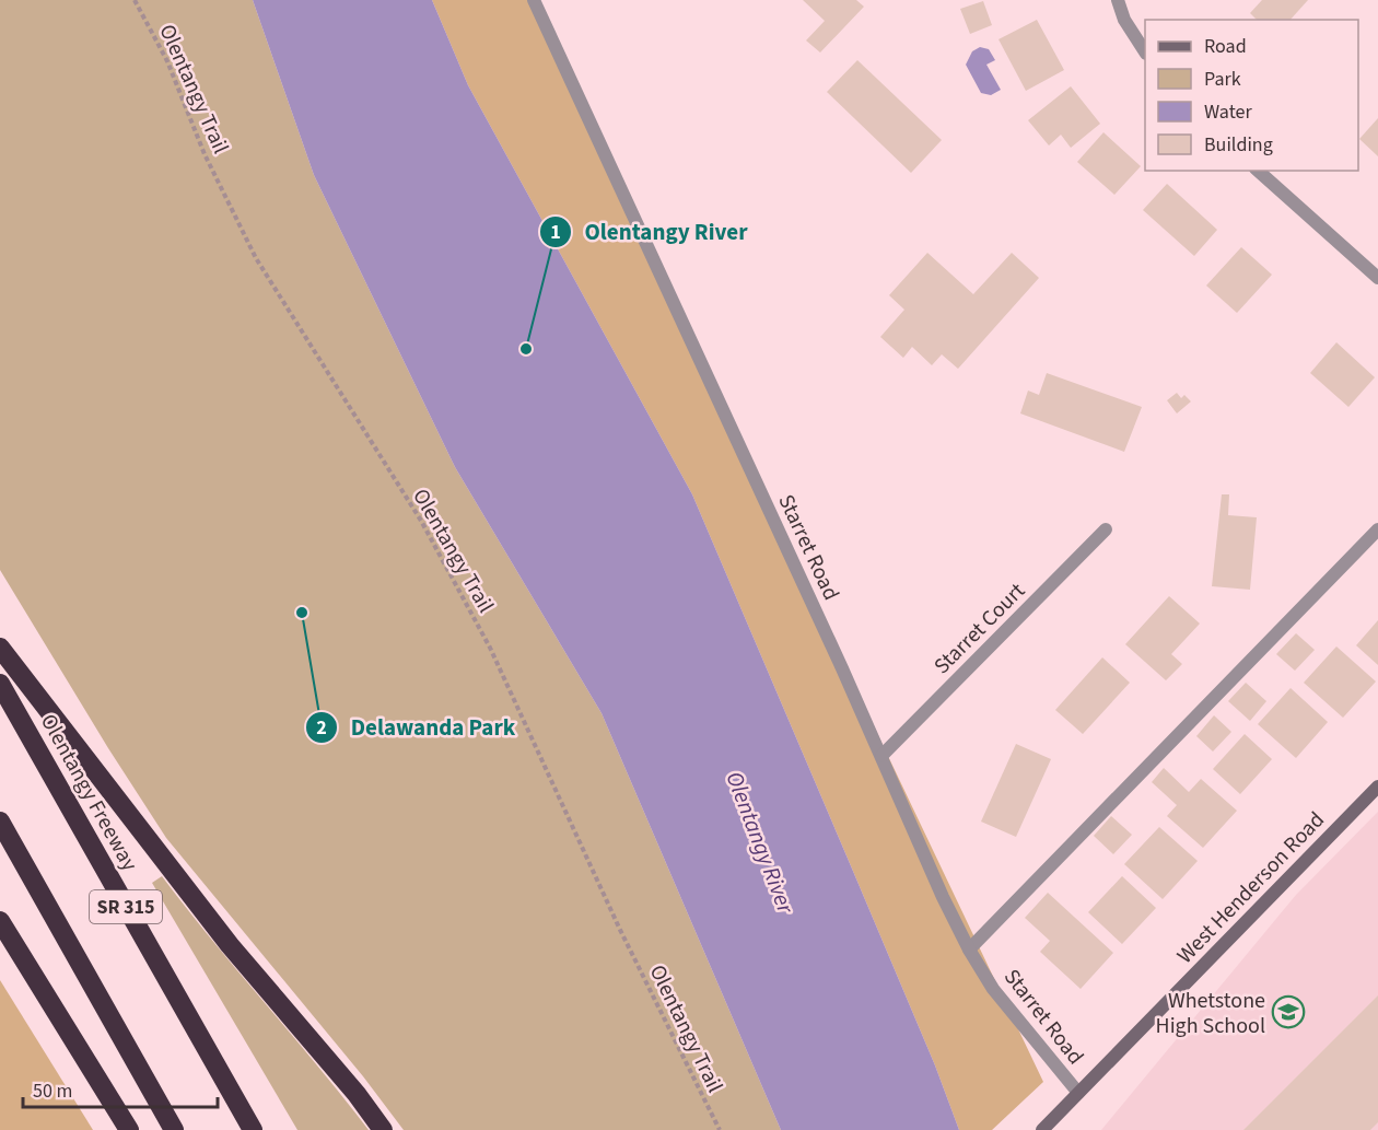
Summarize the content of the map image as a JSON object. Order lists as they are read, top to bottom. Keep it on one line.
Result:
{"streets":{"highway":["Olentangy Freeway","SR 315"],"main road":["West Henderson Road"],"street":["Starret Road","Starret Court"],"path":["Olentangy Trail"]},"crossings":[["Starret Road","Starret Court"],["Starret Road","West Henderson Road"]],"water":["Olentangy River"],"places":{"other":["Olentangy River","Delawanda Park"],"school or university":["Whetstone High School"]},"legend":["Road","Park","Water","Building"],"scale_bar":"50 m"}
